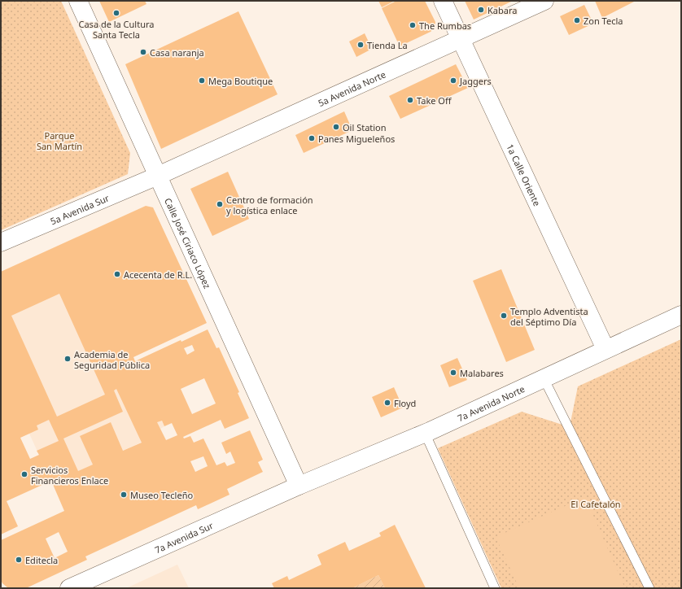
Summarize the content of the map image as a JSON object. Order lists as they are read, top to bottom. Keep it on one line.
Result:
{"streets":{"street":["5a Avenida Norte","1a Calle Oriente","5a Avenida Sur","Calle José Ciriaco López","7a Avenida Norte","7a Avenida Sur"]},"crossings":[["5a Avenida Norte","1a Calle Oriente"],["5a Avenida Norte","5a Avenida Sur"],["5a Avenida Norte","Calle José Ciriaco López"],["1a Calle Oriente","7a Avenida Norte"],["5a Avenida Sur","Calle José Ciriaco López"],["Calle José Ciriaco López","7a Avenida Norte"],["Calle José Ciriaco López","7a Avenida Sur"],["7a Avenida Norte","7a Avenida Sur"]],"parks":["Parque San Martín","El Cafetalón"],"places":["Kabara","Casa de la Cultura Santa Tecla","Zon Tecla","The Rumbas","Tienda La","Casa naranja","Mega Boutique","Jaggers","Take Off","Oil Station","Panes Migueleños","Centro de formación y logística enlace","Acecenta de R.L.","Templo Adventista del Séptimo Día","Academia de Seguridad Pública","Malabares","Floyd","Servicios Financieros Enlace","Museo Tecleño","Editecla"]}
